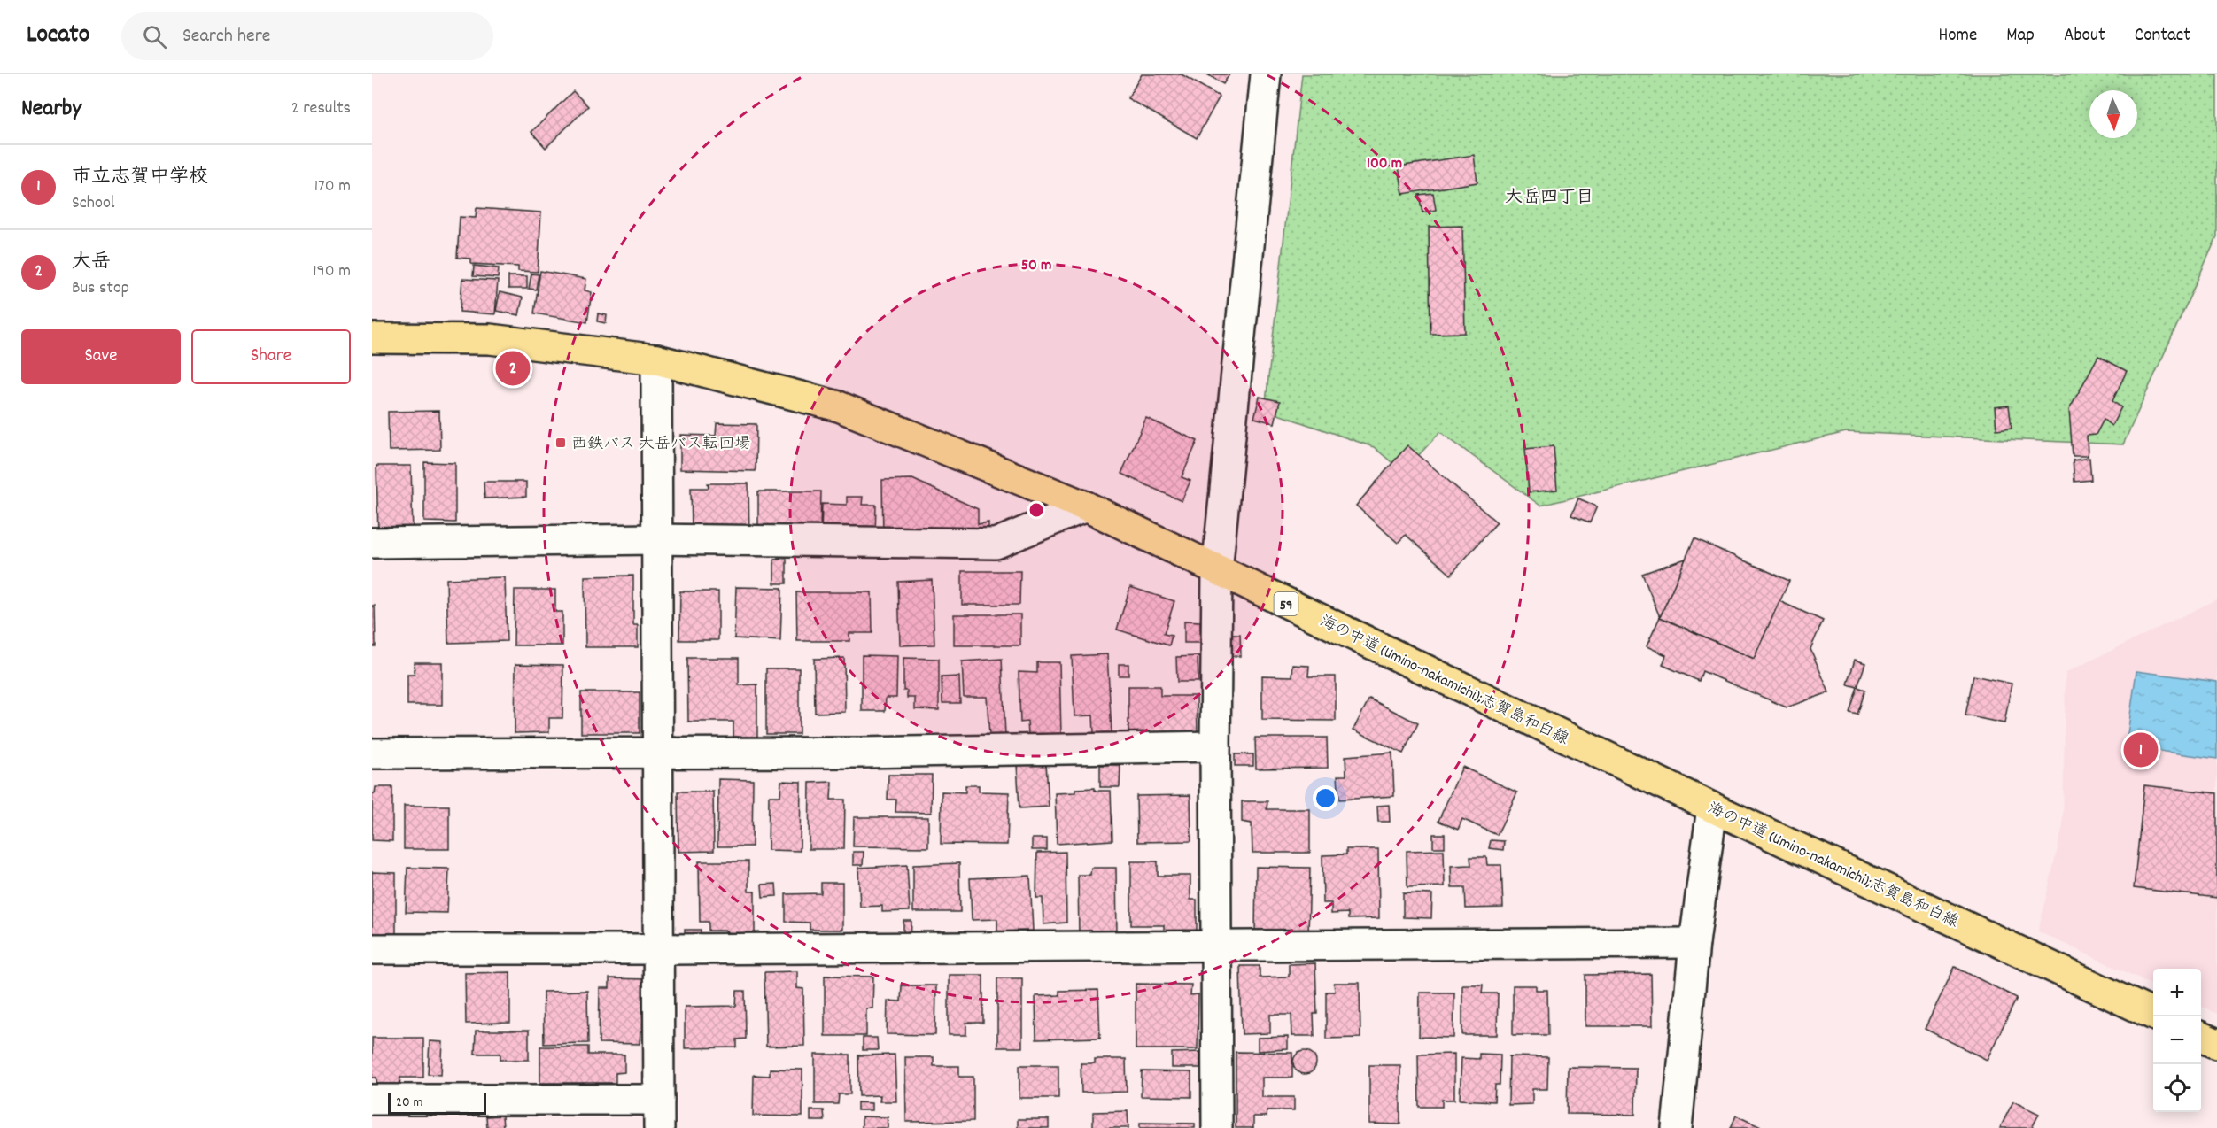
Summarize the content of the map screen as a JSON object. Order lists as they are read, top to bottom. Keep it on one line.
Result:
{"streets":{"main road":["59","海の中道 (Umino-nakamichi);志賀島和白線"]},"districts":["大岳四丁目"],"places":{"transit":["西鉄バス 大岳バス転回場"]},"scale_bar":"20 m","north":"bottom","page":{"header":"Locato","search":"Search here","nav":["Home","Map","About","Contact"],"heading":["Nearby","2 results"],"list":[{"mark":"1","name":"市立志賀中学校","note":"School","value":"170 m"},{"mark":"2","name":"大岳","note":"Bus stop","value":"190 m"}],"buttons":["Save","Share"],"pins":["2","1"],"map_buttons":["+","−"],"scale":"20 m"},"rings":["100 m","50 m"]}
